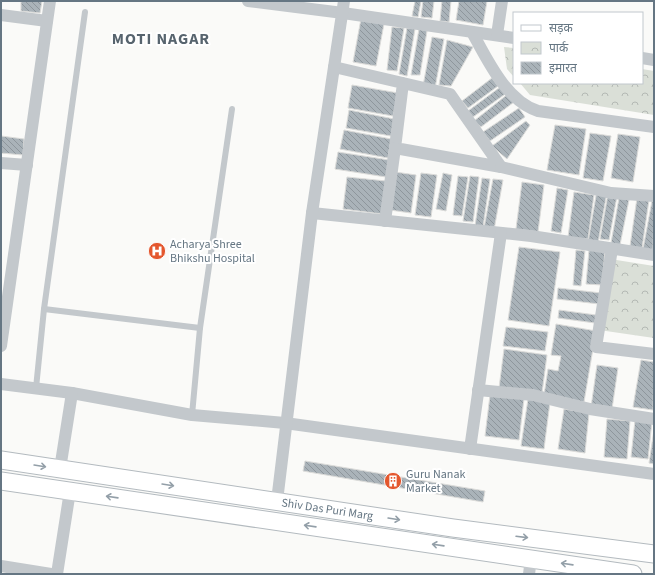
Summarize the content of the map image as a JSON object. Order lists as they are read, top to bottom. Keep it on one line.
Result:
{"streets":{"main road":["Shiv Das Puri Marg"]},"districts":["MOTI NAGAR"],"places":{"hospital":["Acharya Shree Bhikshu Hospital"],"building":["Guru Nanak Market"]},"legend":["सड़क","पार्क","इमारत"]}
